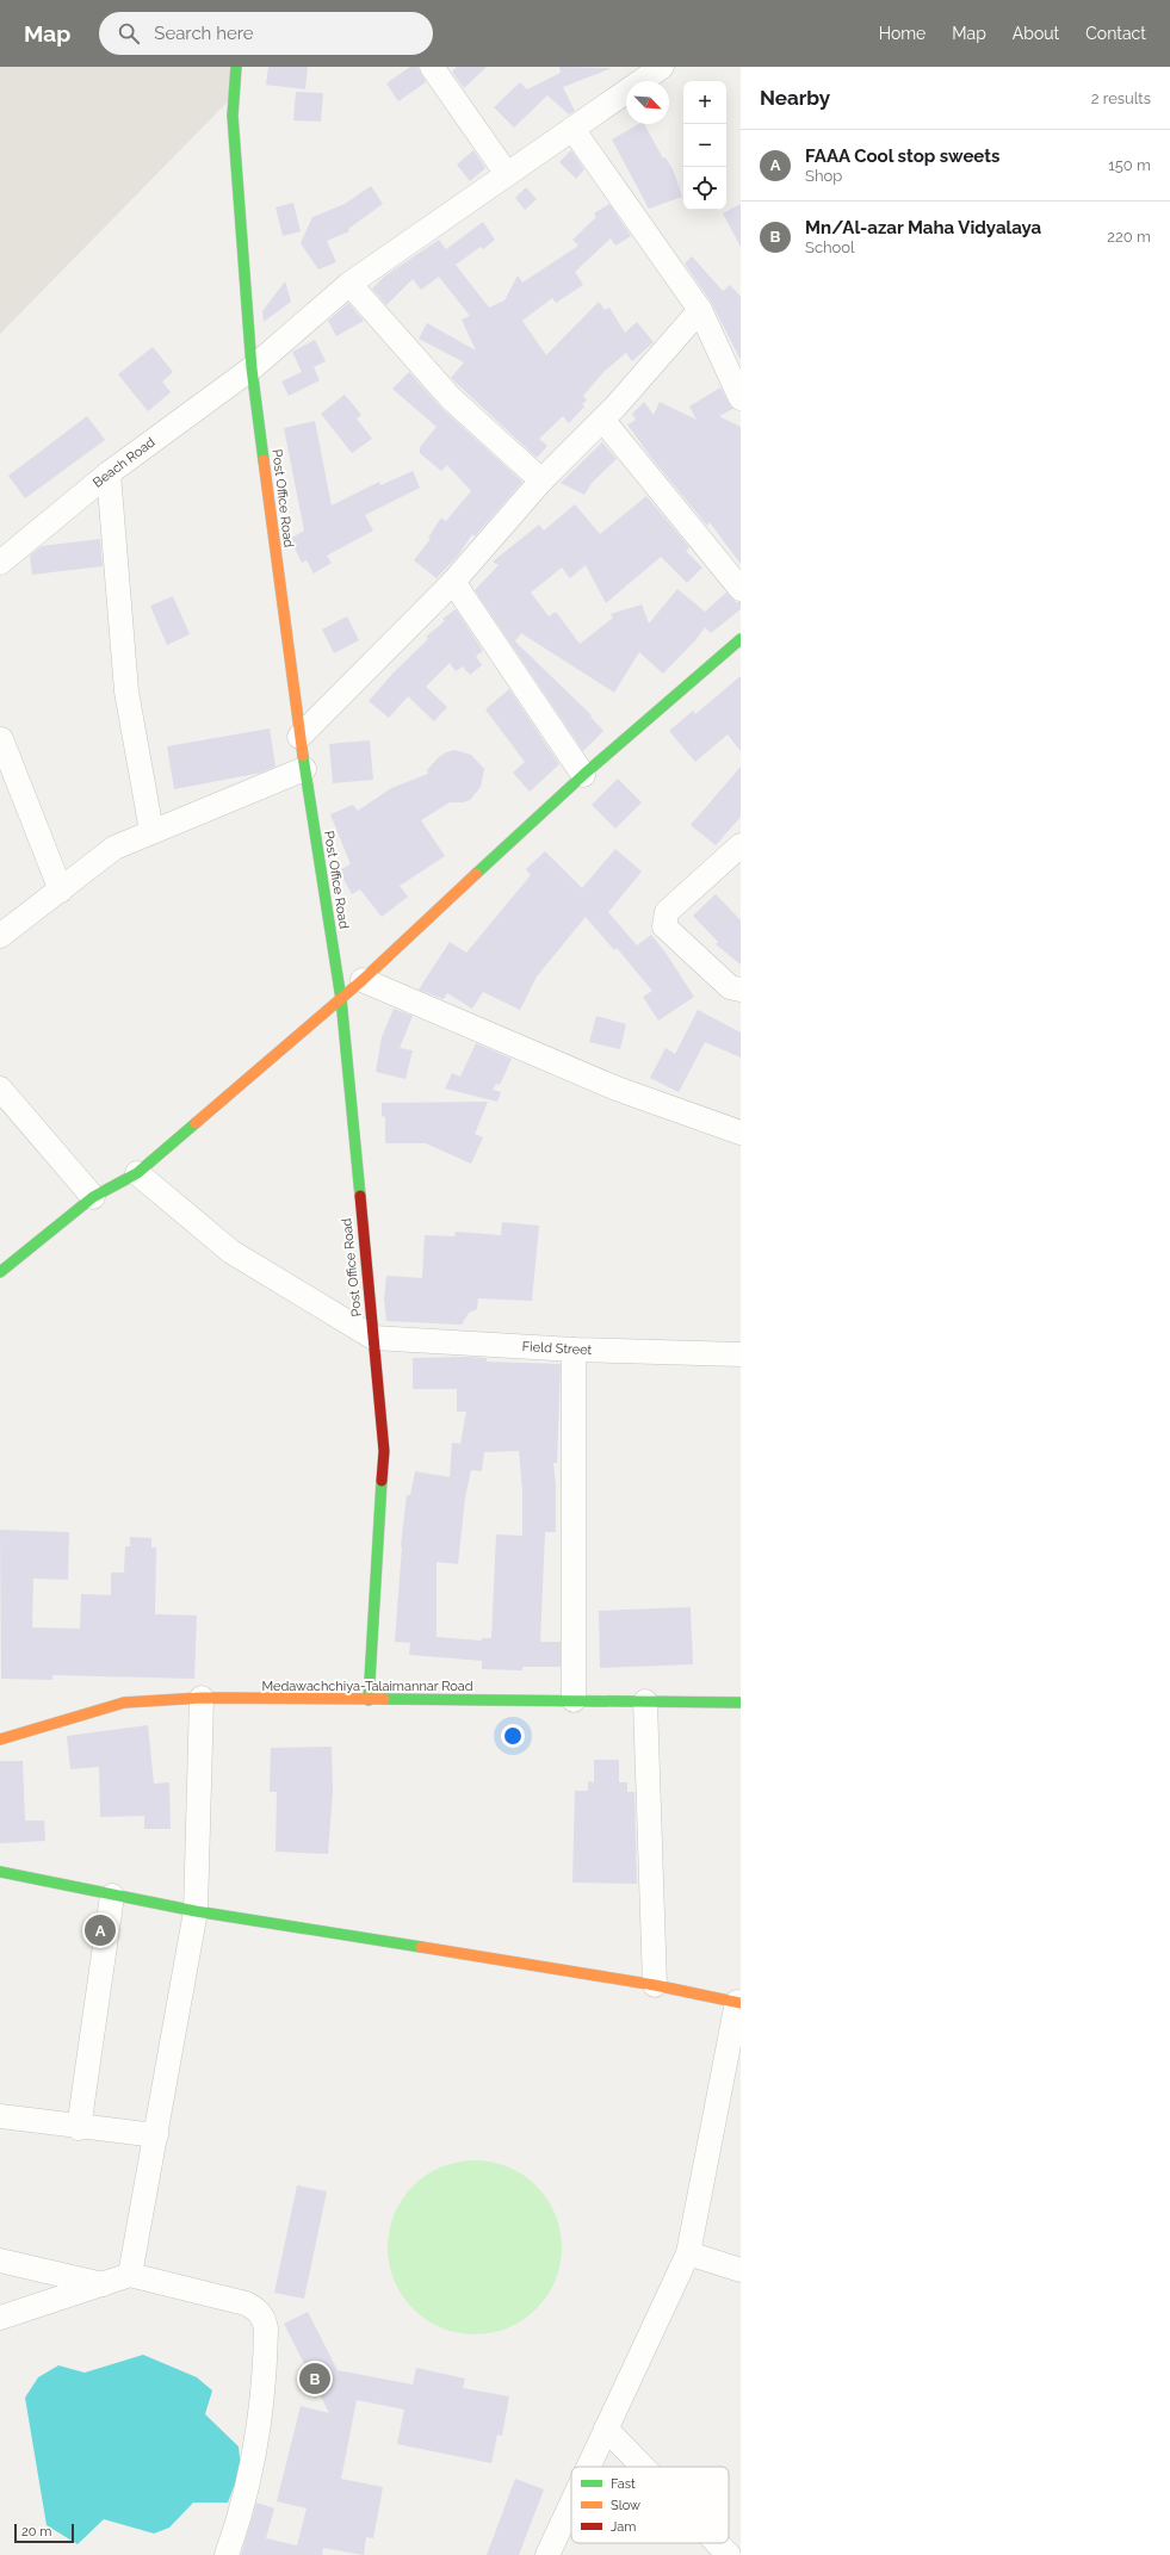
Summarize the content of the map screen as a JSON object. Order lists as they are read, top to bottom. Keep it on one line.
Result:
{"streets":{"main road":["Post Office Road","Medawachchiya-Talaimannar Road"],"street":["Beach Road","Field Street"]},"crossings":[["Beach Road","Post Office Road"],["Post Office Road","Field Street"],["Post Office Road","Medawachchiya-Talaimannar Road"]],"legend":["Fast","Slow","Jam"],"scale_bar":"20 m","north":"bottom right","page":{"header":"Map","search":"Search here","nav":["Home","Map","About","Contact"],"heading":["Nearby","2 results"],"map_buttons":["+","−"],"list":[{"mark":"A","name":"FAAA Cool stop sweets","note":"Shop","value":"150 m"},{"mark":"B","name":"Mn/Al-azar Maha Vidyalaya","note":"School","value":"220 m"}],"pins":["A","B"],"scale":"20 m"}}
